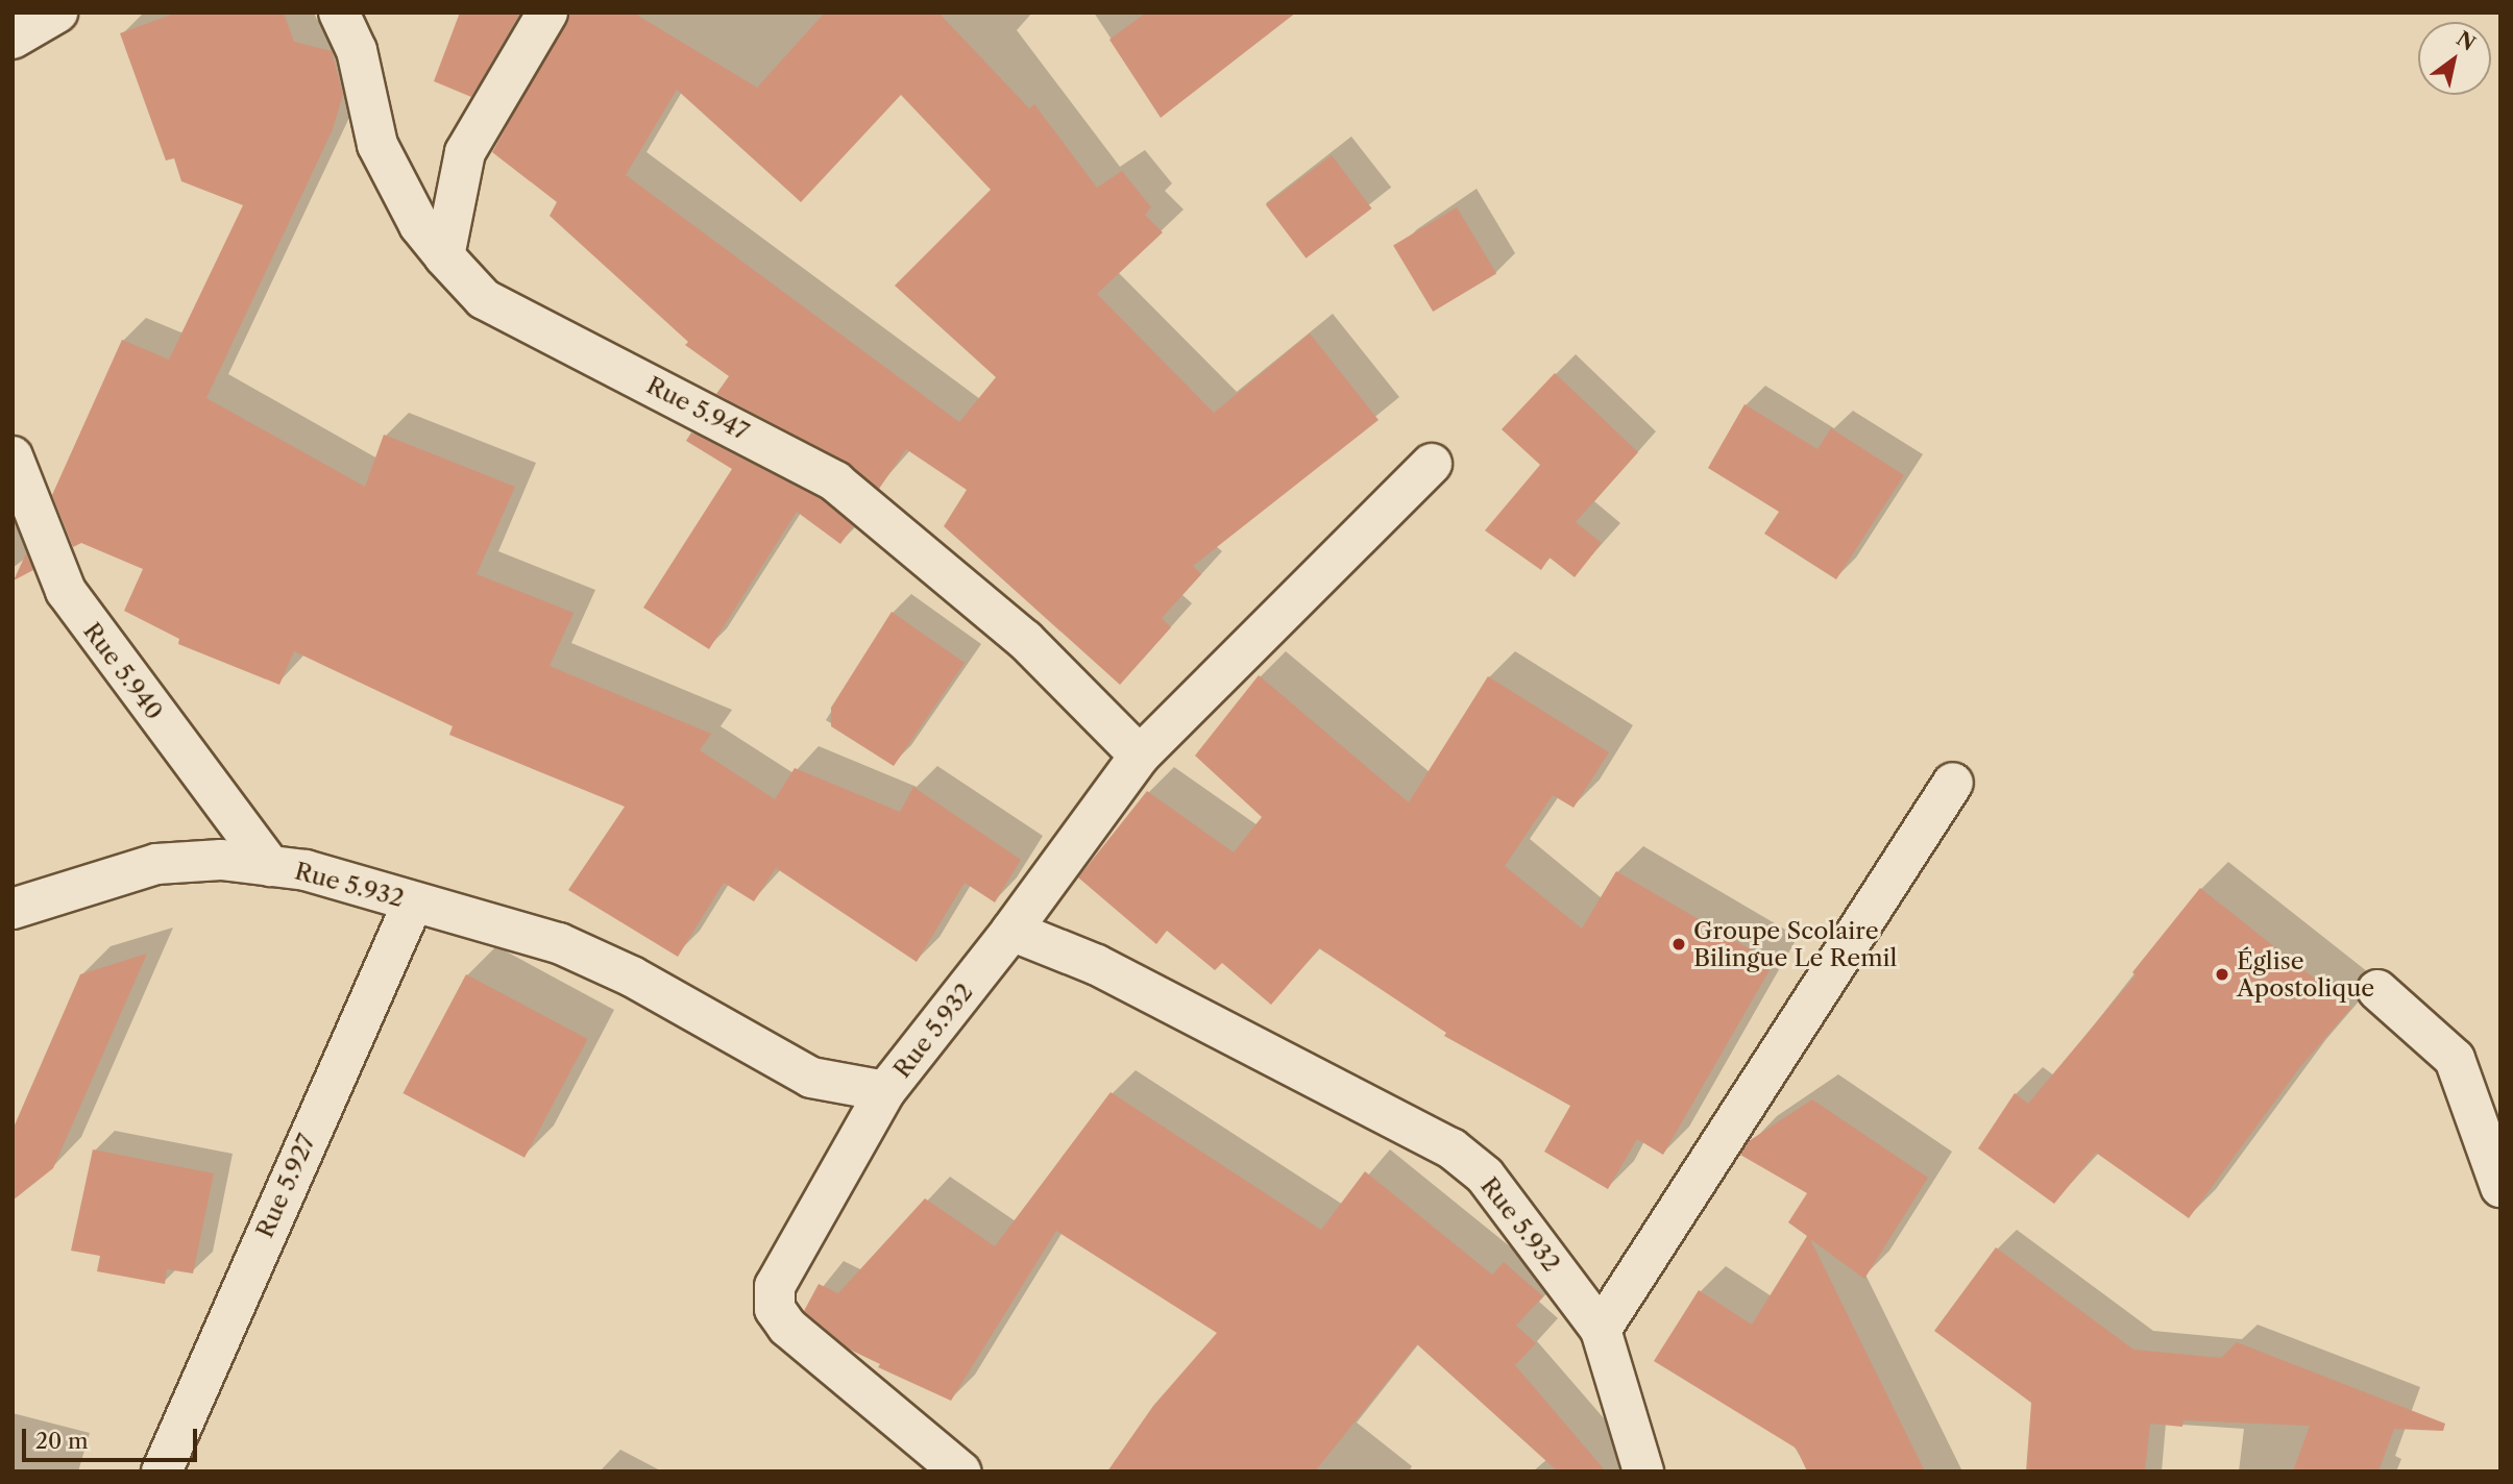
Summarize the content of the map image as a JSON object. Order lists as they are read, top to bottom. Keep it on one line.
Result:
{"streets":{"street":["Rue 5.947","Rue 5.940","Rue 5.932","Rue 5.927"]},"crossings":[["Rue 5.940","Rue 5.932"],["Rue 5.932","Rue 5.927"]],"places":["Groupe Scolaire Bilingue Le Remil","Église Apostolique"],"scale_bar":"20 m","north":"top right"}
